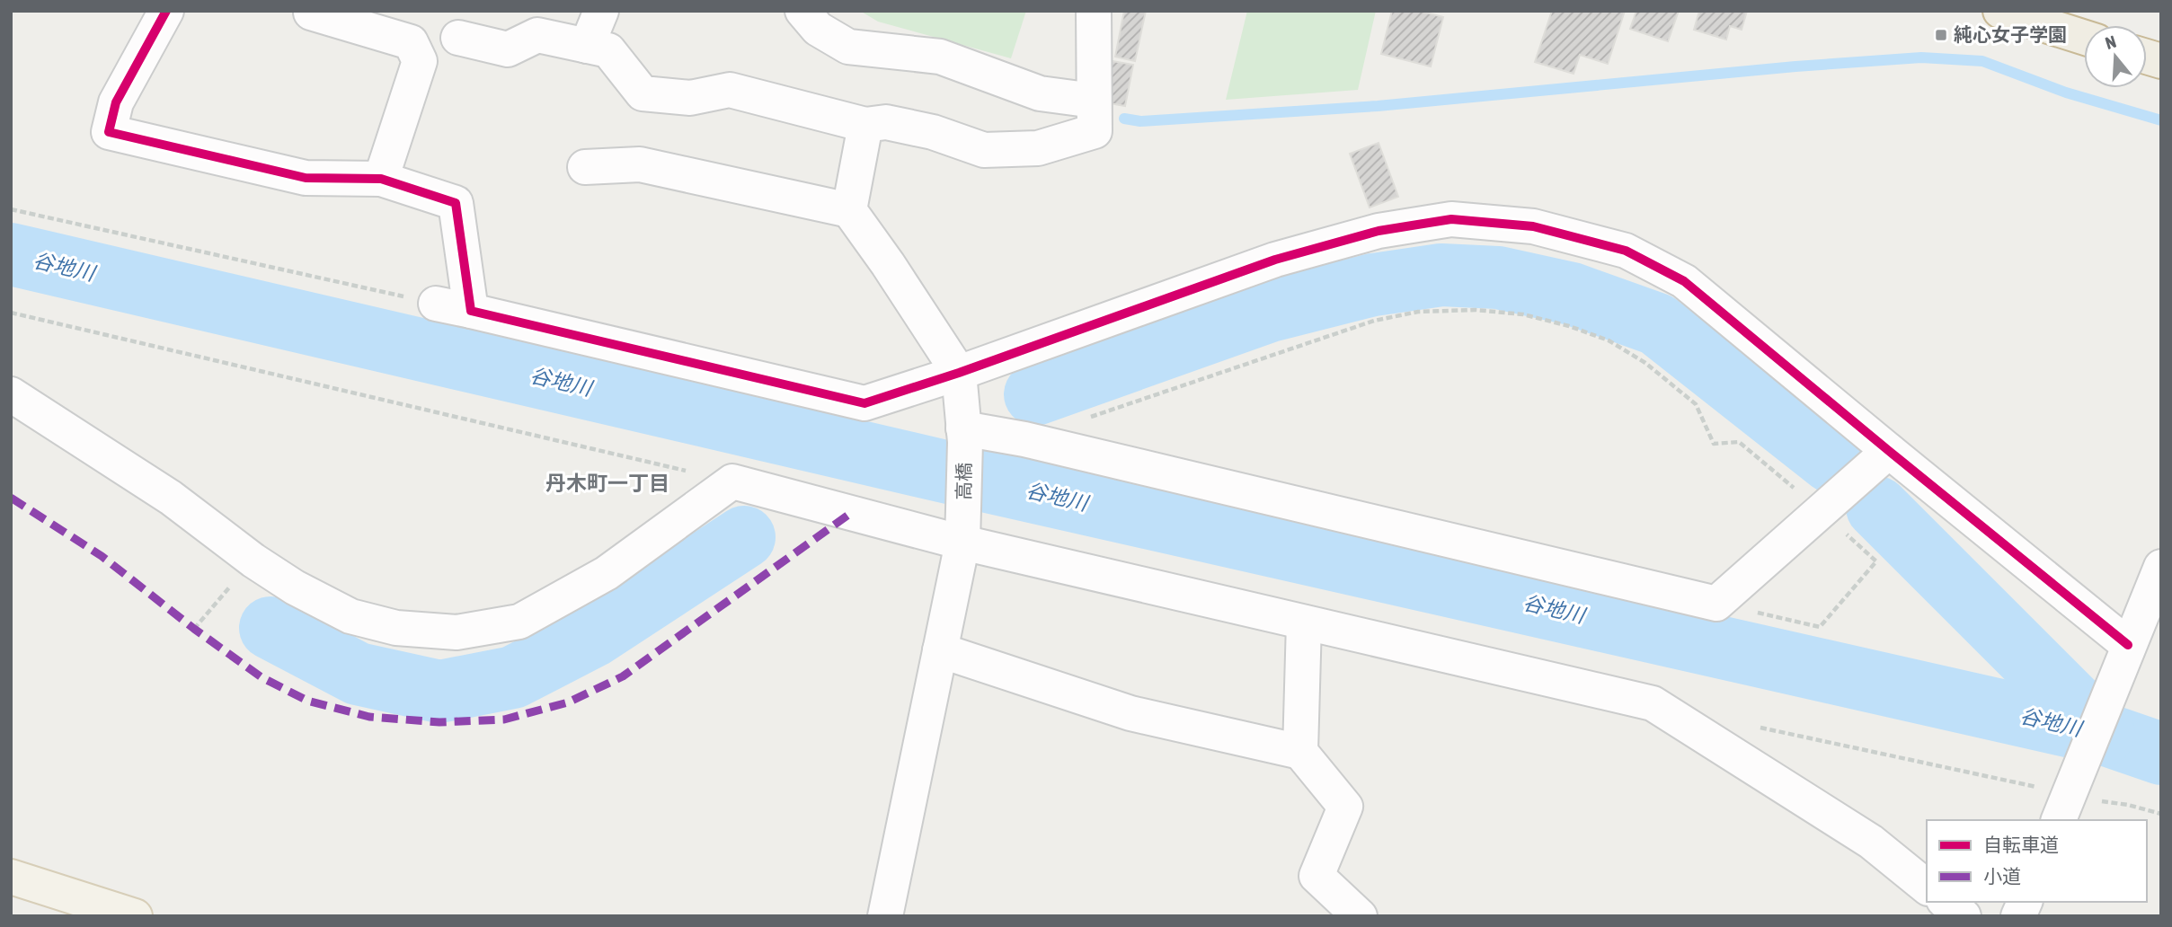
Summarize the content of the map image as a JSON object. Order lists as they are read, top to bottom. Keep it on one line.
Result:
{"streets":{"street":["高橋"]},"districts":["丹木町一丁目"],"water":["谷地川"],"places":{"transit":["純心女子学園"]},"legend":["自転車道","小道"],"north":"top"}
